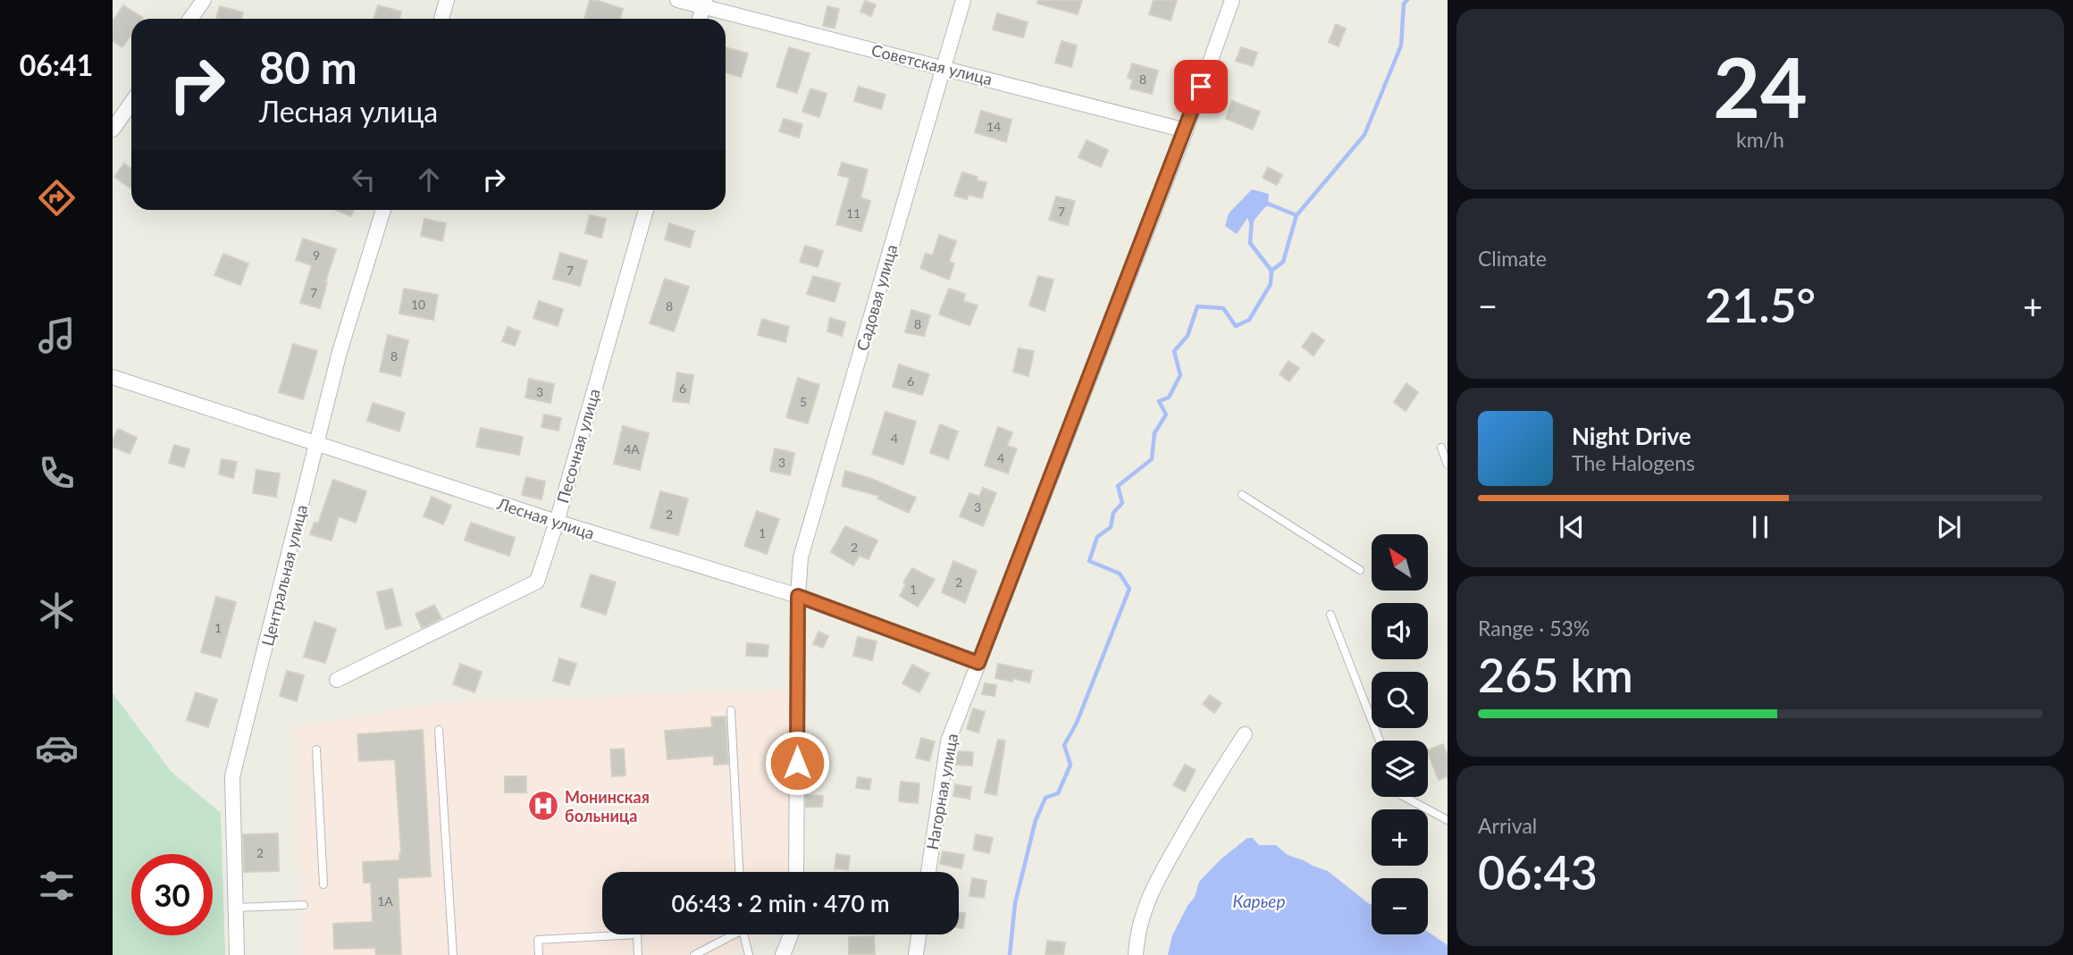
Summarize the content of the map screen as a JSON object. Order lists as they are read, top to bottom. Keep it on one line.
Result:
{"streets":{"street":["Советская улица","Садовая улица","Песочная улица","Лесная улица","Центральная улица","Нагорная улица"]},"crossings":[["Советская улица","Садовая улица"],["Советская улица","Нагорная улица"],["Садовая улица","Лесная улица"],["Песочная улица","Лесная улица"],["Лесная улица","Центральная улица"],["Лесная улица","Нагорная улица"]],"water":["Карьер"],"places":{"hospital":["Монинская больница"]},"house_numbers":["8","14","7","11","9","7","7","10","8","8","8","6","6","3","5","4","4А","4","3","3","2","1","2","2","1","1","2","1А"],"north":"top left","page":{"tabs":"06:41","tile":[["24","km/h"],"Climate",["Range · 53%","265 km"],["Arrival","06:43"]],"turn":["80 m","Лесная улица"],"heat":["−","21.5°","+"],"song":["Night Drive","The Halogens"],"map_buttons":["+","−"],"limit":"30","trip":"06:43 · 2 min · 470 m"}}
